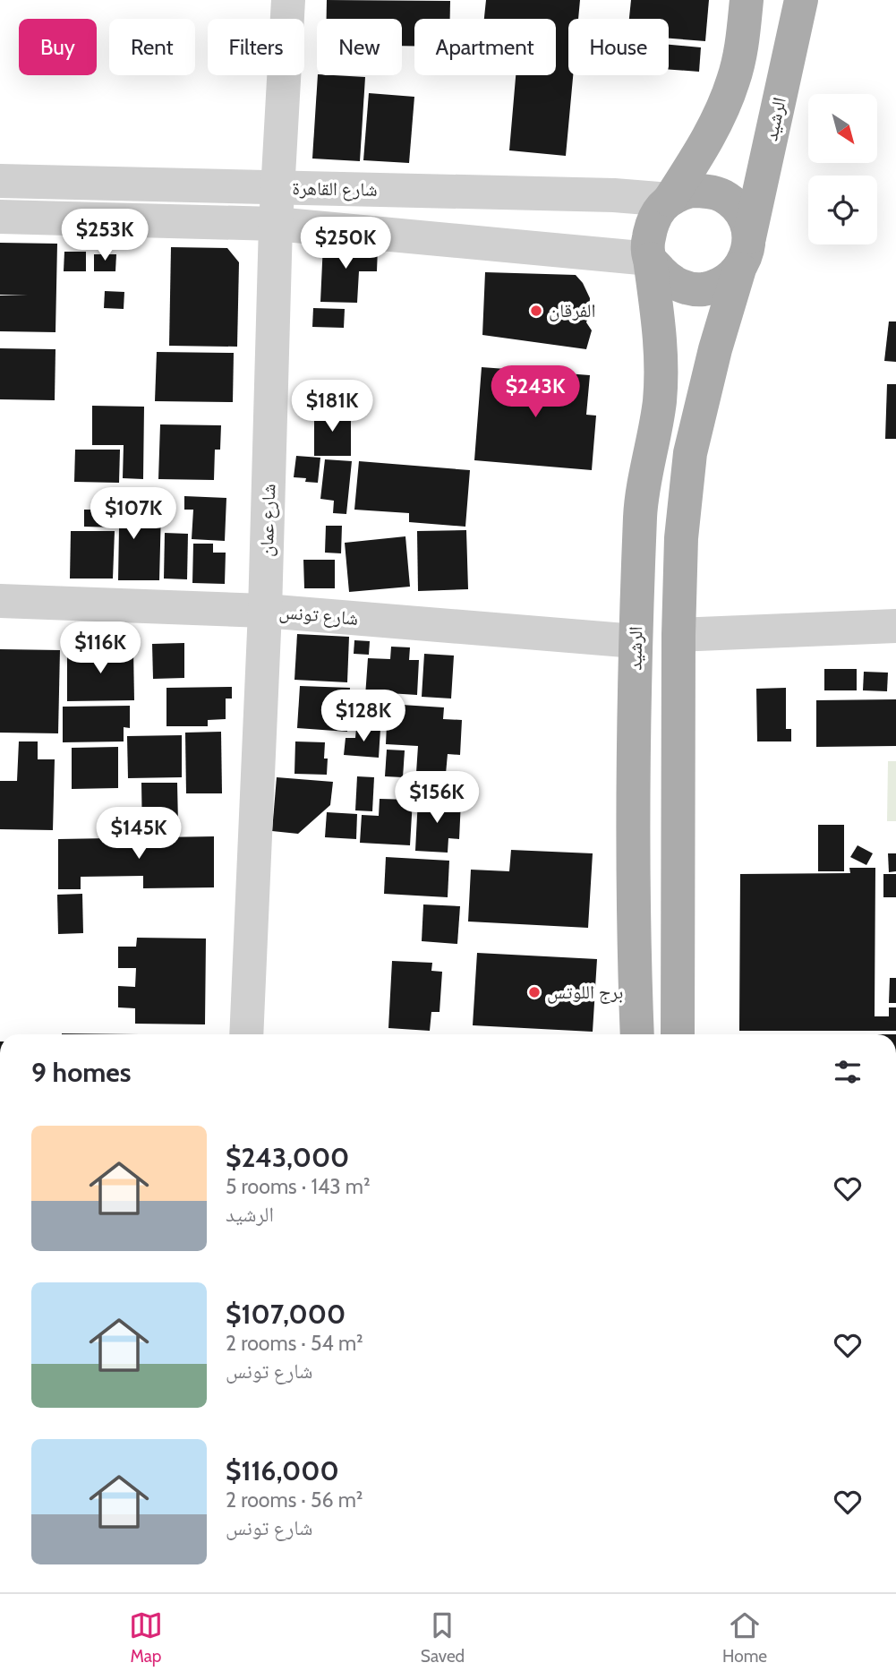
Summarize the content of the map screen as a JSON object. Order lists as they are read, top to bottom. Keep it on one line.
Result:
{"streets":{"main road":["الرشيد"],"street":["شارع القاهرة","شارع عمان","شارع تونس"]},"crossings":[["الرشيد","شارع القاهرة"],["الرشيد","شارع تونس"],["شارع القاهرة","شارع عمان"],["شارع عمان","شارع تونس"]],"places":["الفرقان","برج اللوتس"],"north":"bottom right","page":{"chip":["Buy","Rent","Filters","New","Apartment","House"],"price":["$253K","$250K","$243K","$181K","$107K","$116K","$128K","$156K","$145K"],"heading":"9 homes","list":[{"name":"$243,000","note":"5 rooms · 143 m² · الرشيد"},{"name":"$107,000","note":"2 rooms · 54 m² · شارع تونس"},{"name":"$116,000","note":"2 rooms · 56 m² · شارع تونس"}],"tabs":["Map","Saved","Home"]}}
